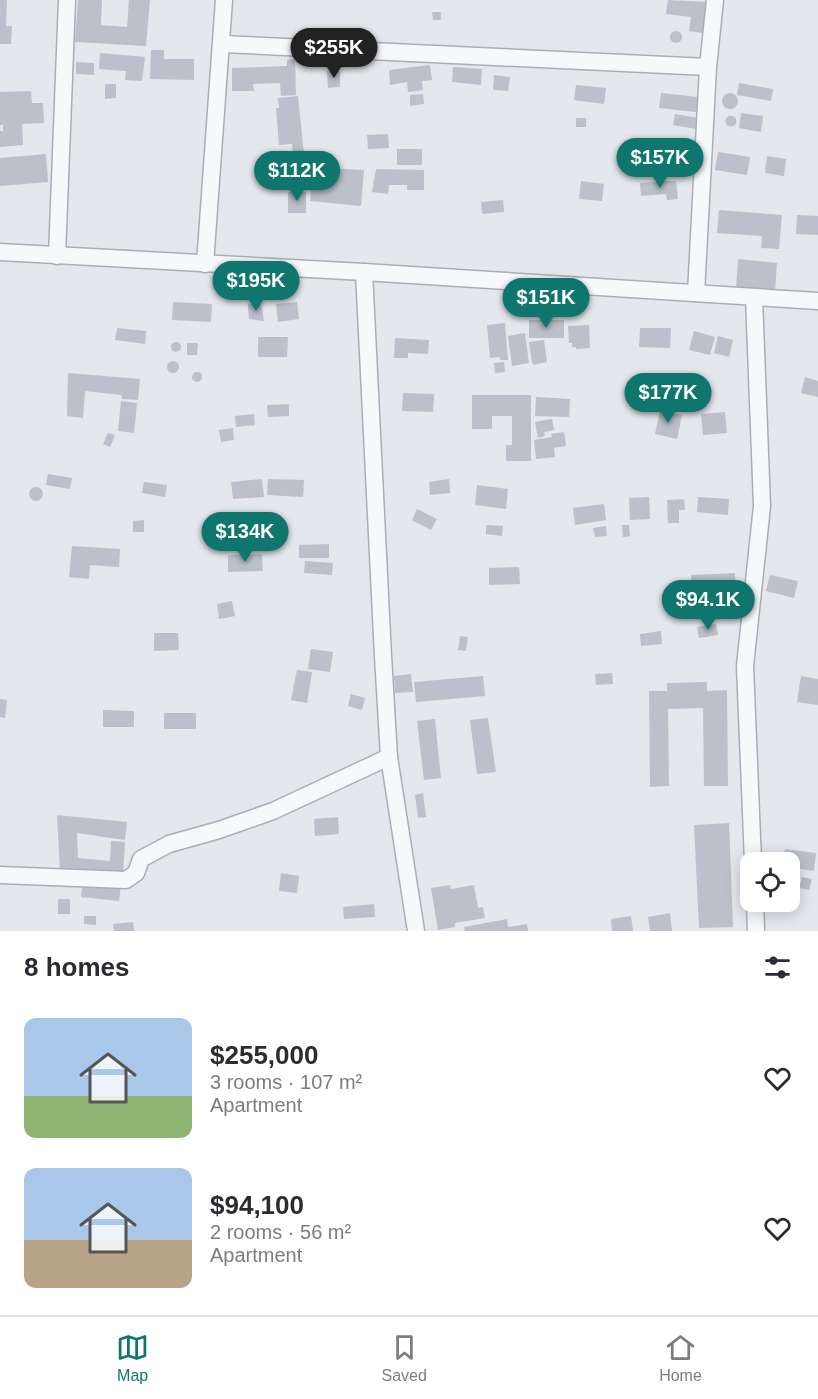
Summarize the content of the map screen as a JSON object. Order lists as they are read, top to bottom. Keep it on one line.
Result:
{"page":{"price":["$255K","$157K","$112K","$195K","$151K","$177K","$134K","$94.1K"],"heading":"8 homes","list":[{"name":"$255,000","note":"3 rooms · 107 m² · Apartment"},{"name":"$94,100","note":"2 rooms · 56 m² · Apartment"}],"tabs":["Map","Saved","Home"]}}
